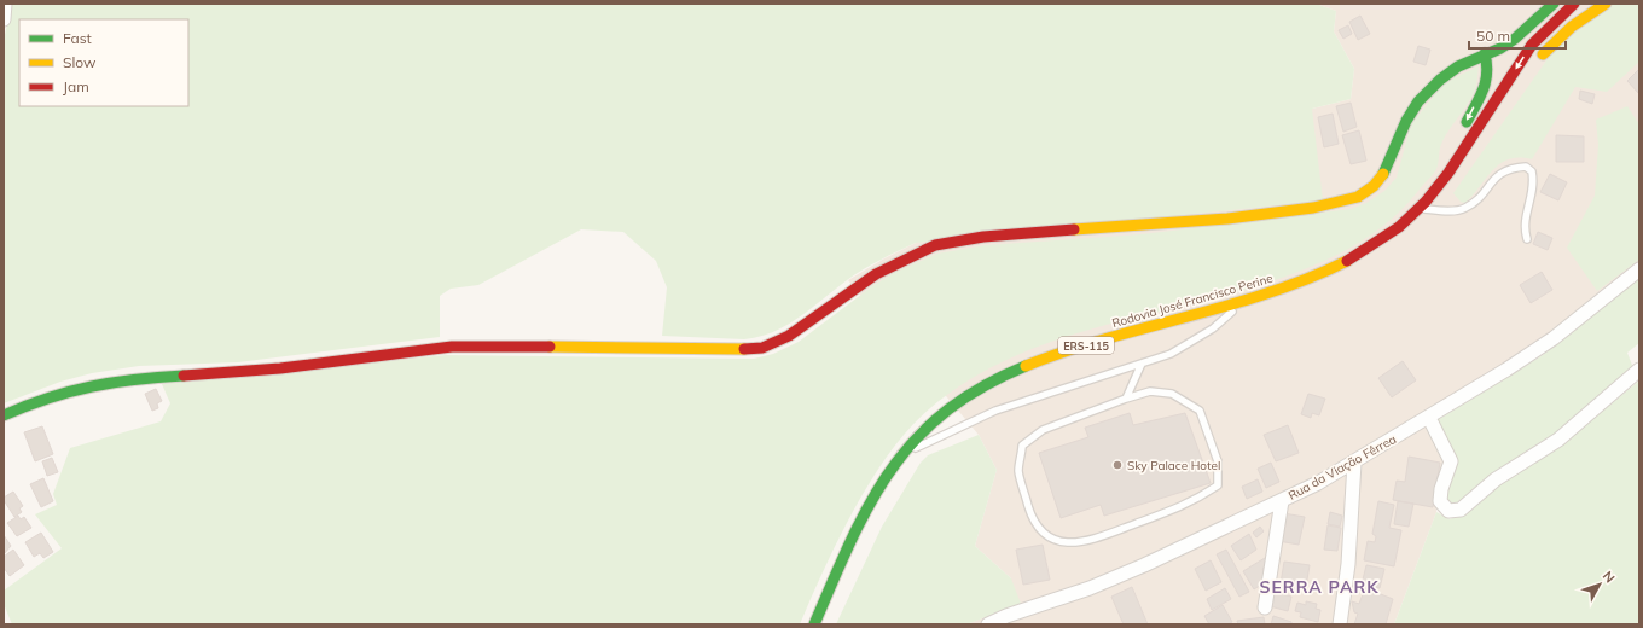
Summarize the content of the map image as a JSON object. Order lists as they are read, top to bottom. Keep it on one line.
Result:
{"streets":{"main road":["Rodovia José Francisco Perine","ERS-115"],"street":["Rua da Viação Fêrrea"]},"districts":["SERRA PARK"],"places":["Sky Palace Hotel"],"legend":["Fast","Slow","Jam"],"scale_bar":"50 m","north":"top right"}
